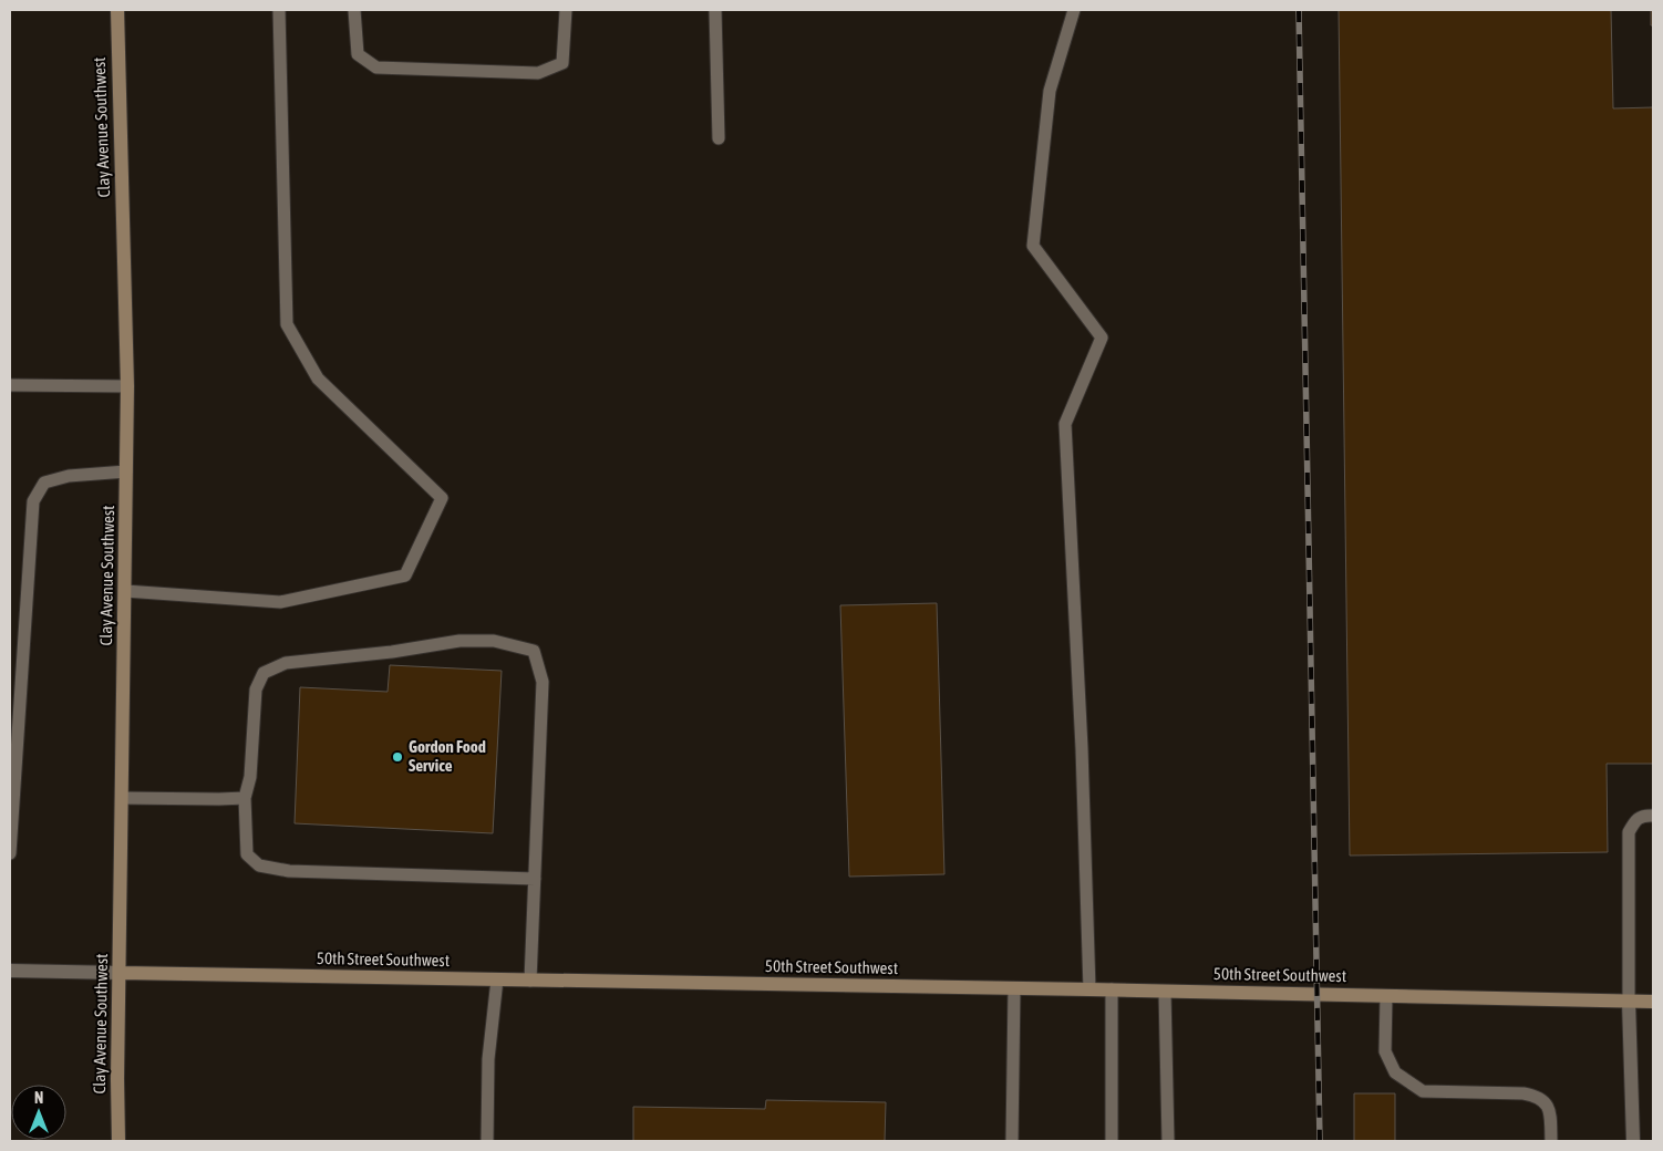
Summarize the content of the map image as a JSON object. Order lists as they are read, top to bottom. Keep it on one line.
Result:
{"streets":{"street":["Clay Avenue Southwest","50th Street Southwest"]},"crossings":[["Clay Avenue Southwest","50th Street Southwest"]],"places":["Gordon Food Service"],"north":"top"}
